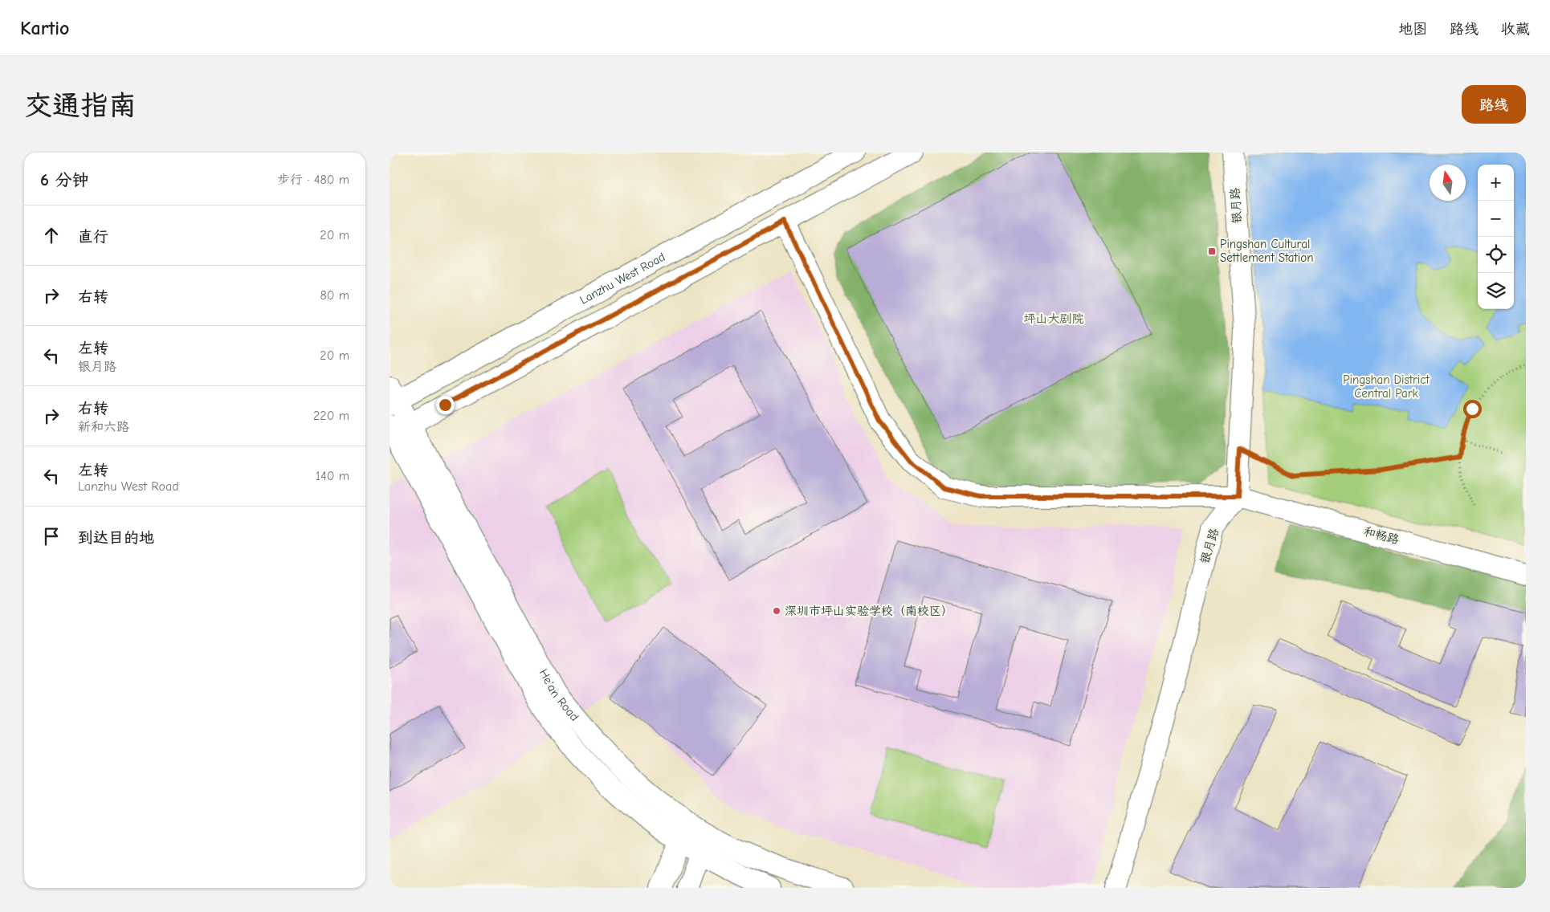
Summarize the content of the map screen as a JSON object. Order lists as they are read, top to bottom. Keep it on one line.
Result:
{"streets":{"street":["银月路","Lanzhu West Road","和畅路","He'an Road"]},"crossings":[["银月路","和畅路"],["Lanzhu West Road","He'an Road"]],"parks":["坪山大剧院","Pingshan District Central Park"],"places":{"transit":["Pingshan Cultural Settlement Station"],"other":["深圳市坪山实验学校（南校区）"]},"north":"top","page":{"header":"Kartio","nav":["地图","路线","收藏"],"buttons":"路线","title":"交通指南","heading":["6 分钟","步行 · 480 m"],"map_buttons":["+","−"],"list":[["直行","20 m"],["右转","80 m"],["左转","银月路","20 m"],["右转","新和六路","220 m"],["左转","Lanzhu West Road","140 m"],"到达目的地"]}}
